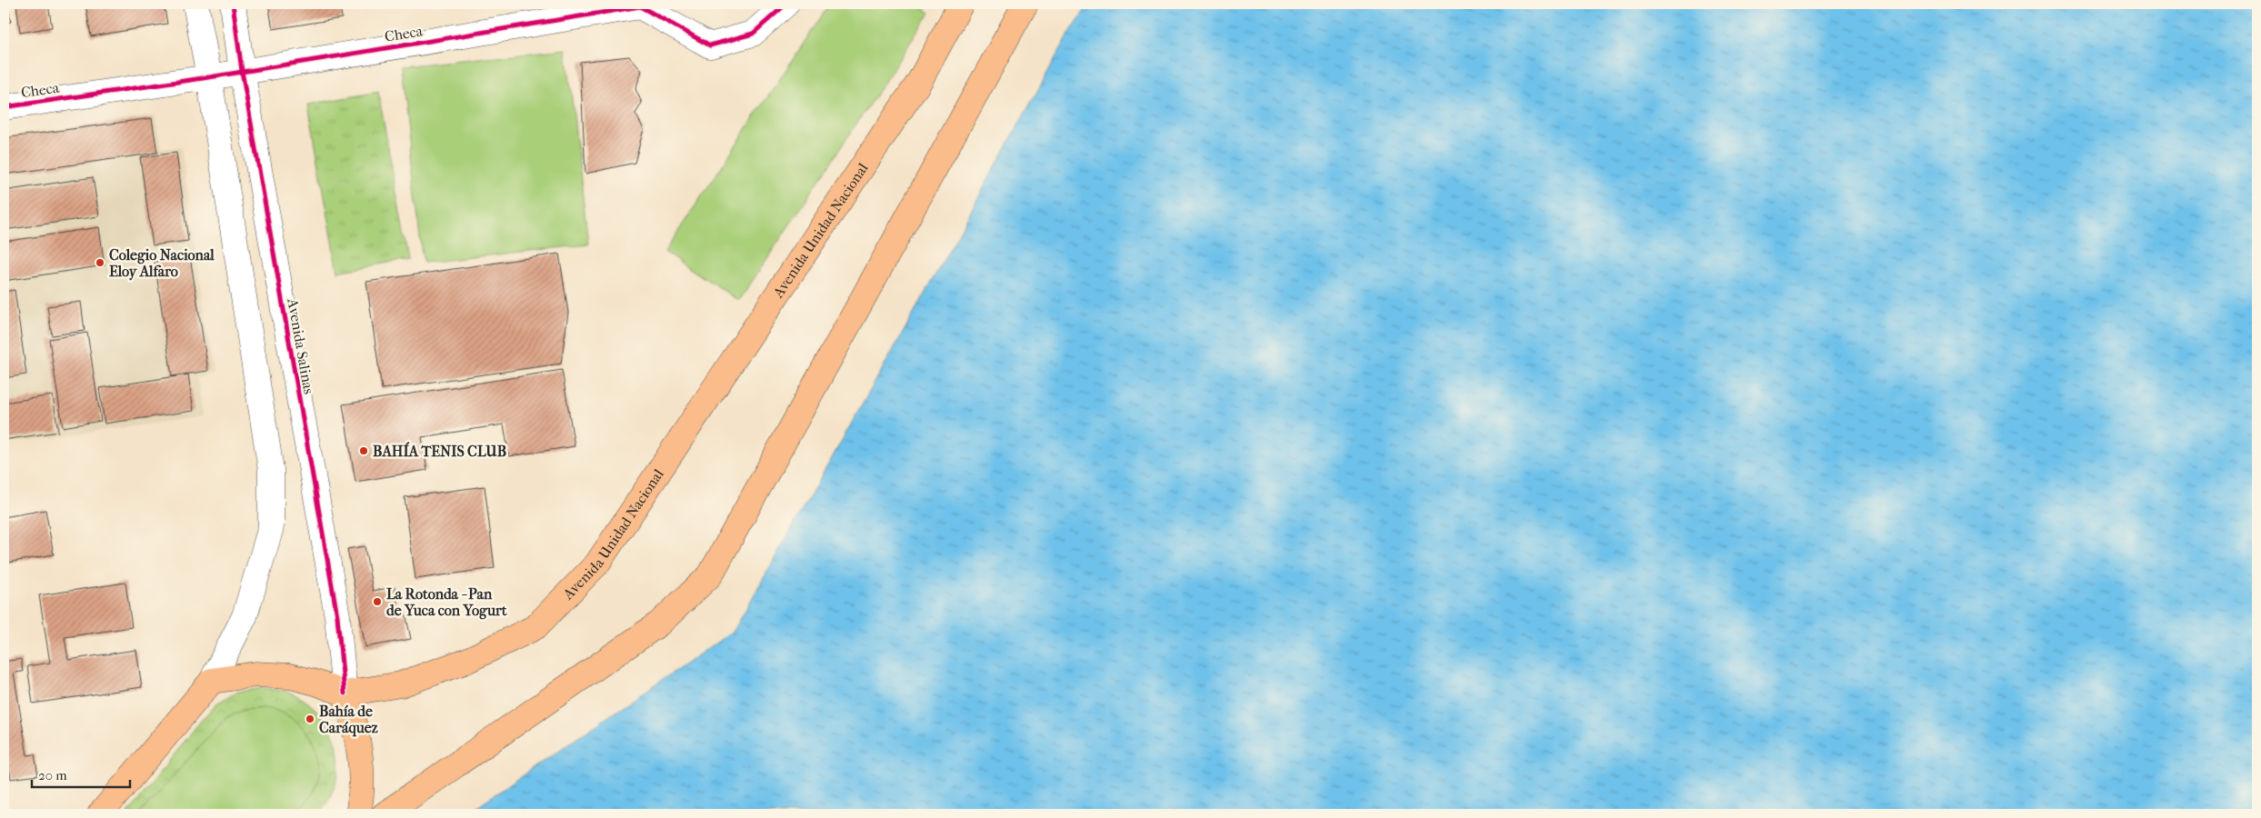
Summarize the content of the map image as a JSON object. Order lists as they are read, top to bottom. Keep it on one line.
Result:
{"streets":{"main road":["Avenida Unidad Nacional"],"street":["Checa","Avenida Salinas"]},"crossings":[["Checa","Avenida Salinas"],["Avenida Unidad Nacional","Avenida Salinas"]],"places":["Colegio Nacional Eloy Alfaro","BAHÍA TENIS CLUB","La Rotonda - Pan de Yuca con Yogurt","Bahía de Caráquez"],"scale_bar":"20 m"}
